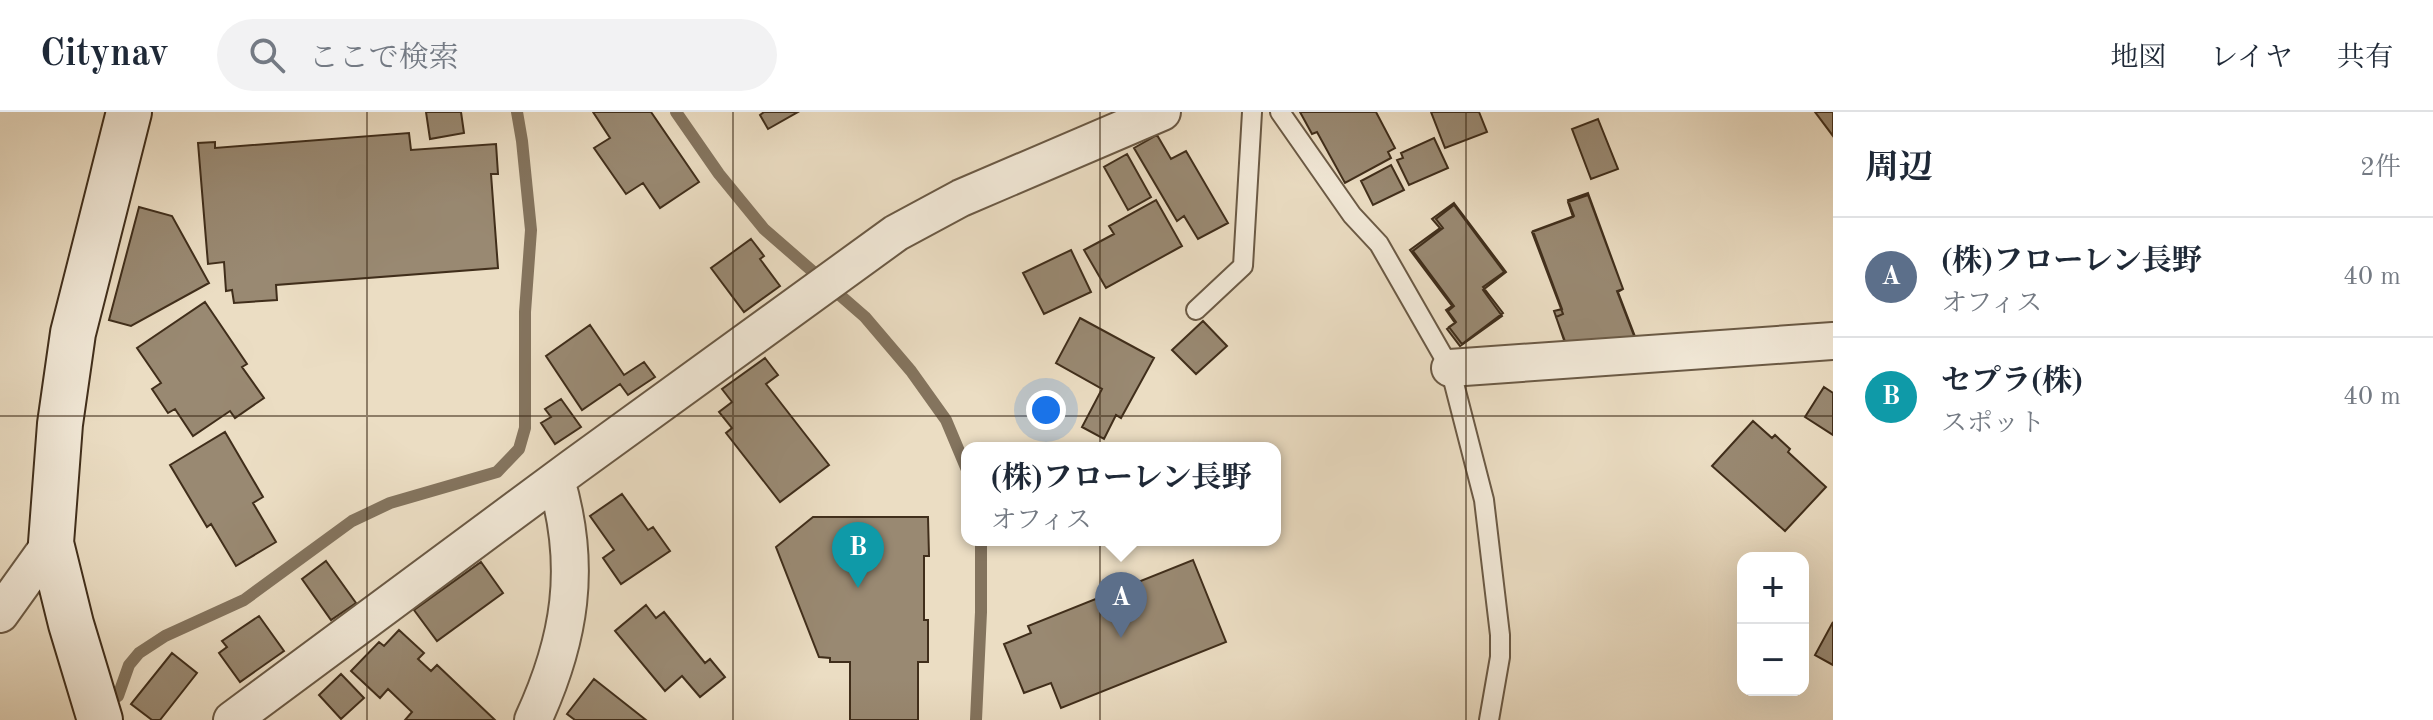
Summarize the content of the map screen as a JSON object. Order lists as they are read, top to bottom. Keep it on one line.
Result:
{"page":{"header":"Citynav","search":"ここで検索","nav":["地図","レイヤ","共有"],"heading":["周辺","2件"],"list":[{"mark":"A","name":"(株)フローレン長野","note":"オフィス","value":"40 m"},{"mark":"B","name":"セプラ(株)","note":"スポット","value":"40 m"}],"popup":["(株)フローレン長野","オフィス"],"pins":["B","A"],"map_buttons":["+","−"]}}
